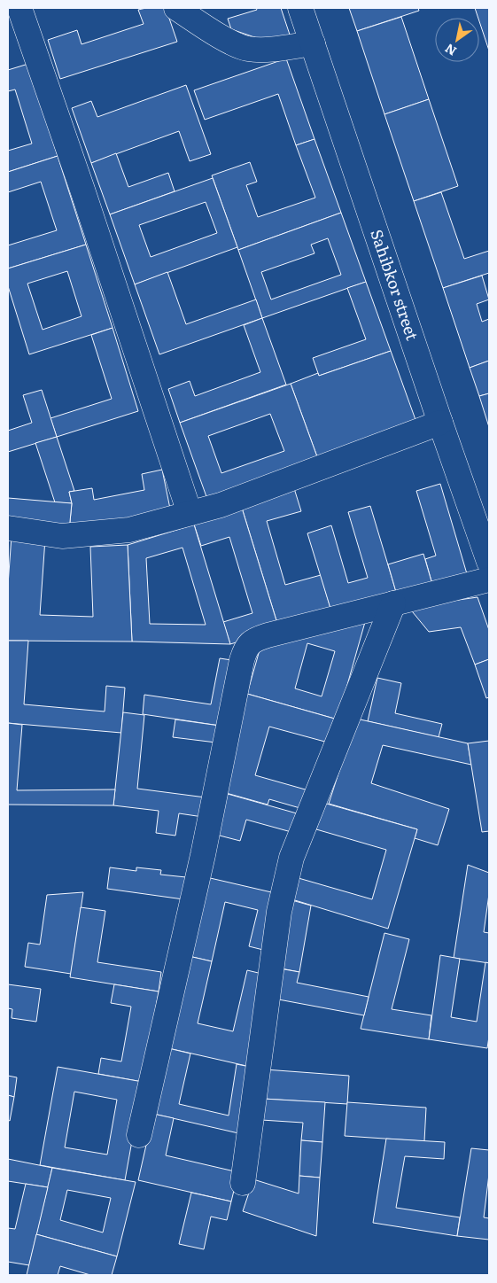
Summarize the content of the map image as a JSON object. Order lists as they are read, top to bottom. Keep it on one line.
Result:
{"streets":{"street":["Sahibkor street"]},"north":"bottom left"}
